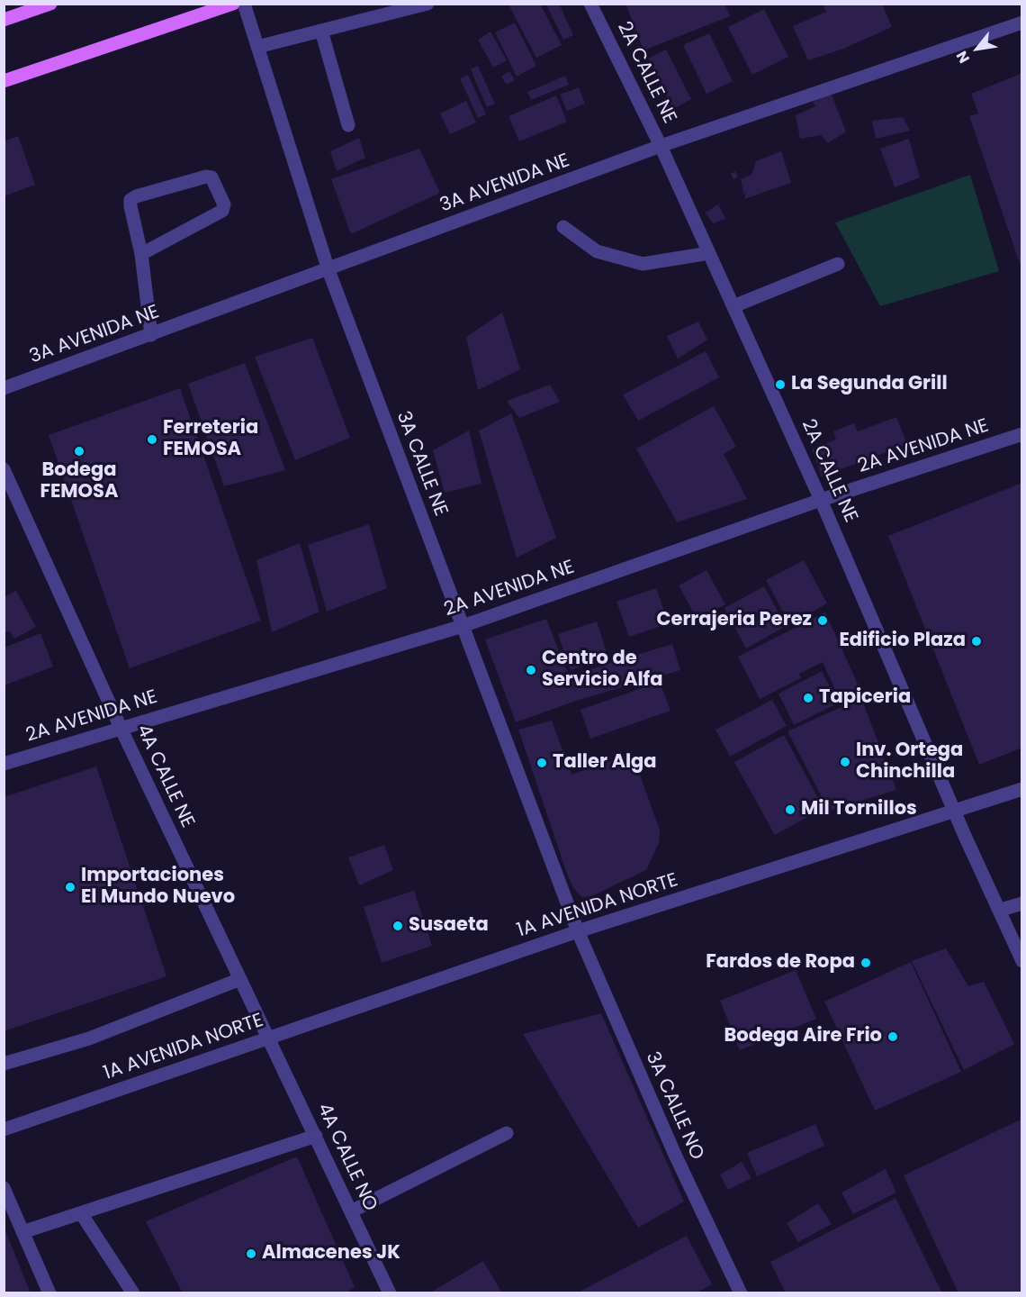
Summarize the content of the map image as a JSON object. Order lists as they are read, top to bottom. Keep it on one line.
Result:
{"streets":{"street":["2A CALLE NE","3A AVENIDA NE","2A AVENIDA NE","3A CALLE NE","4A CALLE NE","1A AVENIDA NORTE","3A CALLE NO","4A CALLE NO"]},"crossings":[["2A CALLE NE","3A AVENIDA NE"],["2A CALLE NE","2A AVENIDA NE"],["2A CALLE NE","1A AVENIDA NORTE"],["3A AVENIDA NE","3A CALLE NE"],["2A AVENIDA NE","3A CALLE NE"],["2A AVENIDA NE","4A CALLE NE"],["3A CALLE NE","1A AVENIDA NORTE"],["3A CALLE NE","3A CALLE NO"],["4A CALLE NE","1A AVENIDA NORTE"],["4A CALLE NE","4A CALLE NO"],["1A AVENIDA NORTE","3A CALLE NO"],["1A AVENIDA NORTE","4A CALLE NO"]],"places":["La Segunda Grill","Ferreteria FEMOSA","Bodega FEMOSA","Cerrajeria Perez","Edificio Plaza","Centro de Servicio Alfa","Tapiceria","Inv. Ortega Chinchilla","Taller Alga","Mil Tornillos","Importaciones El Mundo Nuevo","Susaeta","Fardos de Ropa","Bodega Aire Frio","Almacenes JK"],"north":"bottom left"}
